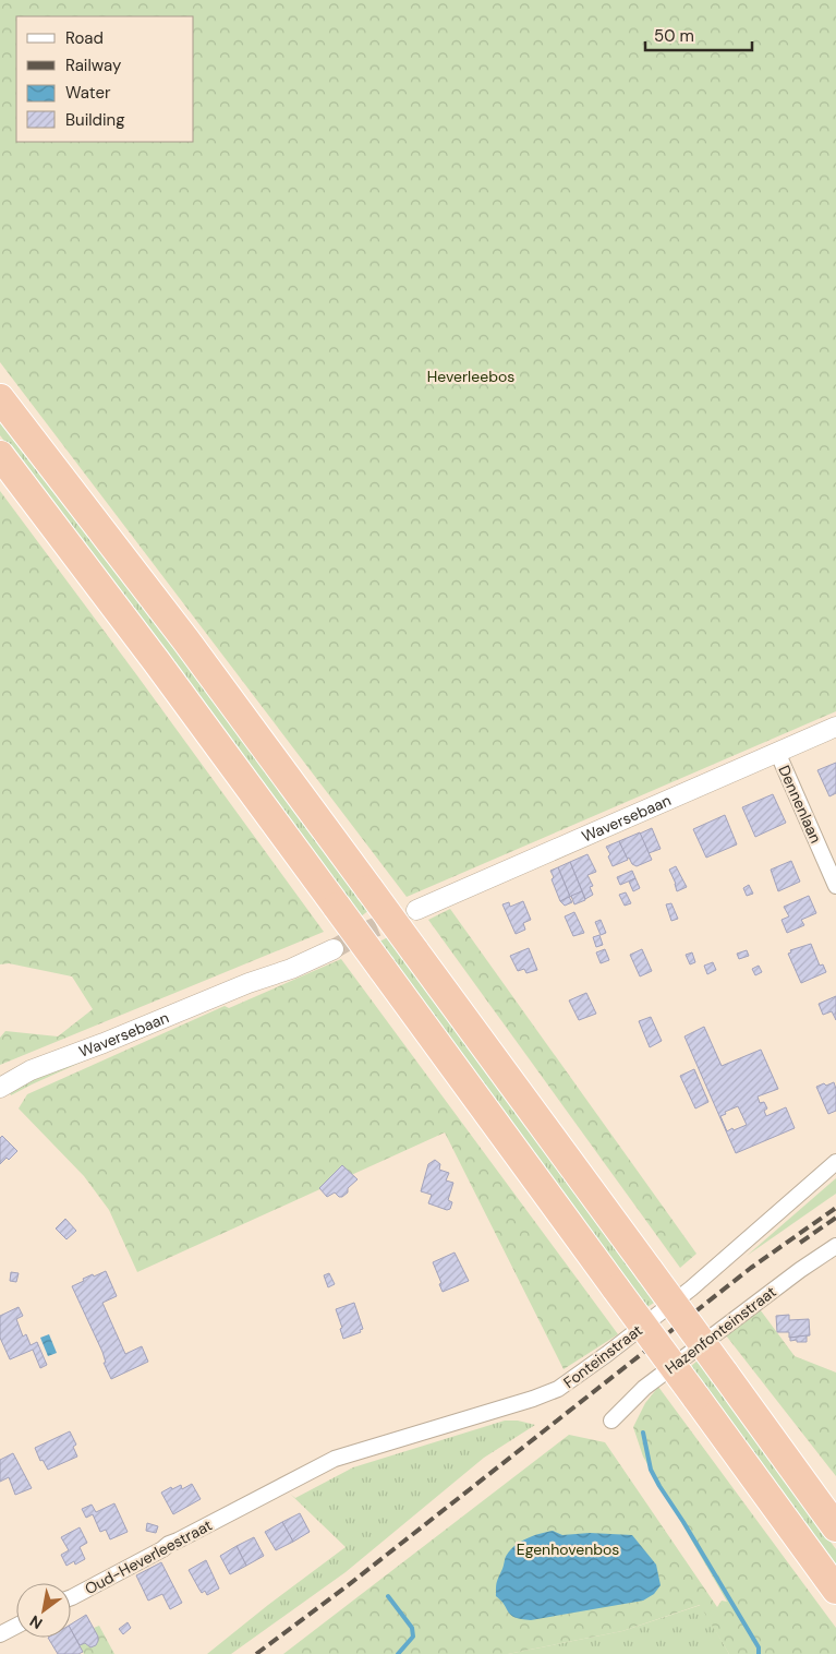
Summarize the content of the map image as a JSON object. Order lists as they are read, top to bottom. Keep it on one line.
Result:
{"streets":{"street":["Dennenlaan","Waversebaan","Hazenfonteinstraat","Fonteinstraat","Oud-Heverleestraat"]},"crossings":[["Dennenlaan","Waversebaan"],["Fonteinstraat","Oud-Heverleestraat"]],"parks":["Heverleebos","Egenhovenbos"],"legend":["Road","Railway","Water","Building"],"scale_bar":"50 m","north":"bottom left"}
